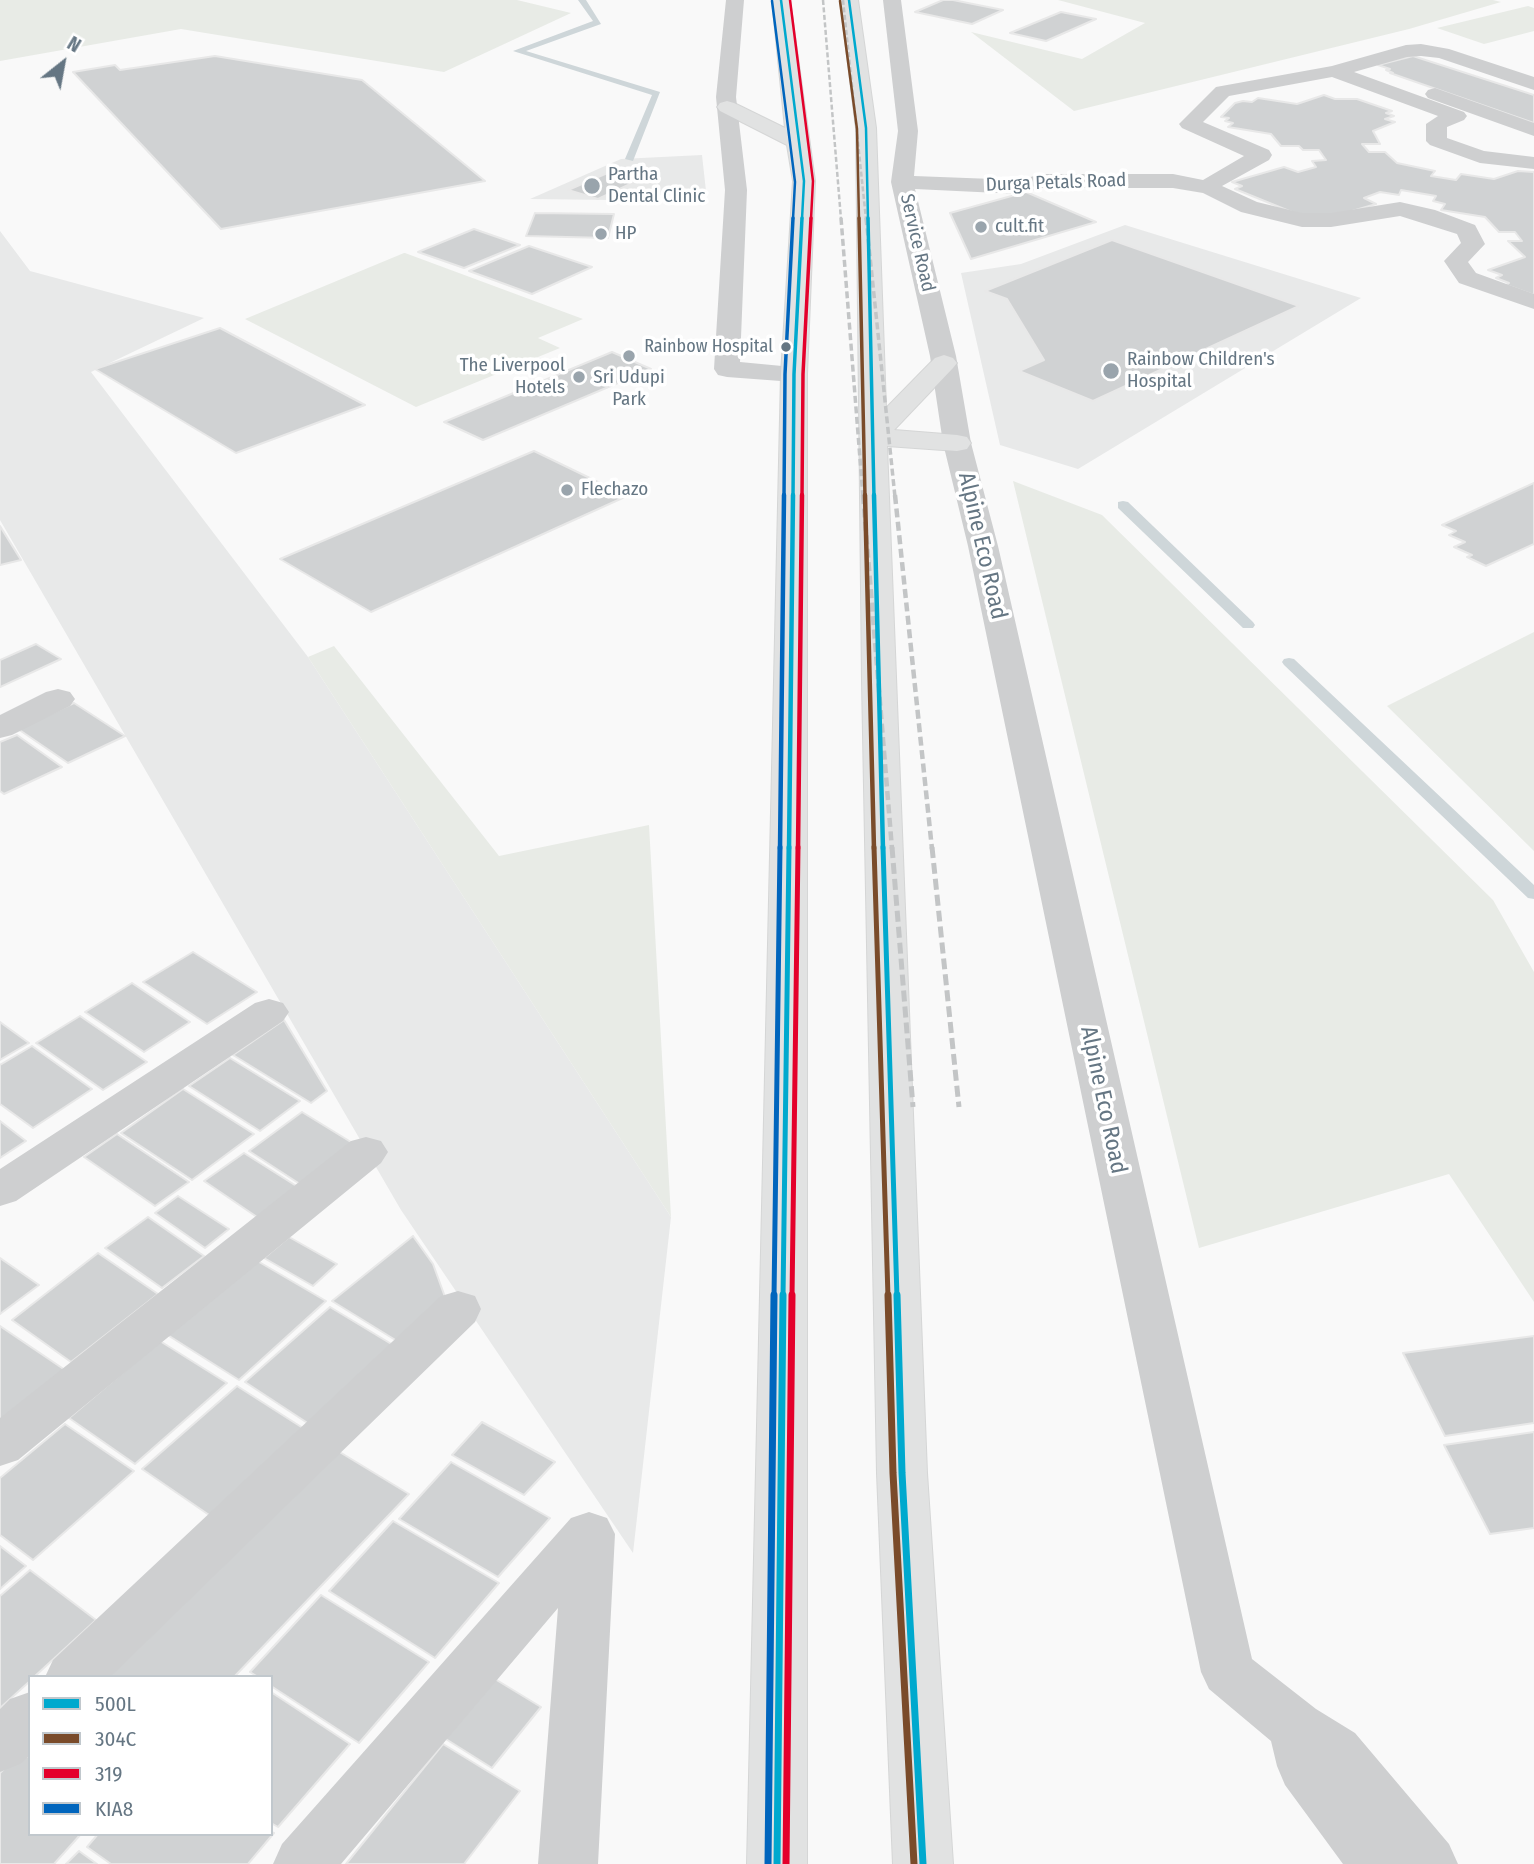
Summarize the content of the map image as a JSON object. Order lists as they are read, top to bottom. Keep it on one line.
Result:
{"streets":{"street":["Durga Petals Road","Service Road","Alpine Eco Road"]},"crossings":[["Durga Petals Road","Service Road"],["Service Road","Alpine Eco Road"]],"places":["Partha Dental Clinic","cult.fit","HP","Rainbow Hospital","Sri Udupi Park","Rainbow Children's Hospital","The Liverpool Hotels","Flechazo"],"lines":["transit line 500L","transit line 319","transit line 304C","transit line KIA8"],"legend":["500L","304C","319","KIA8"],"north":"top right"}
